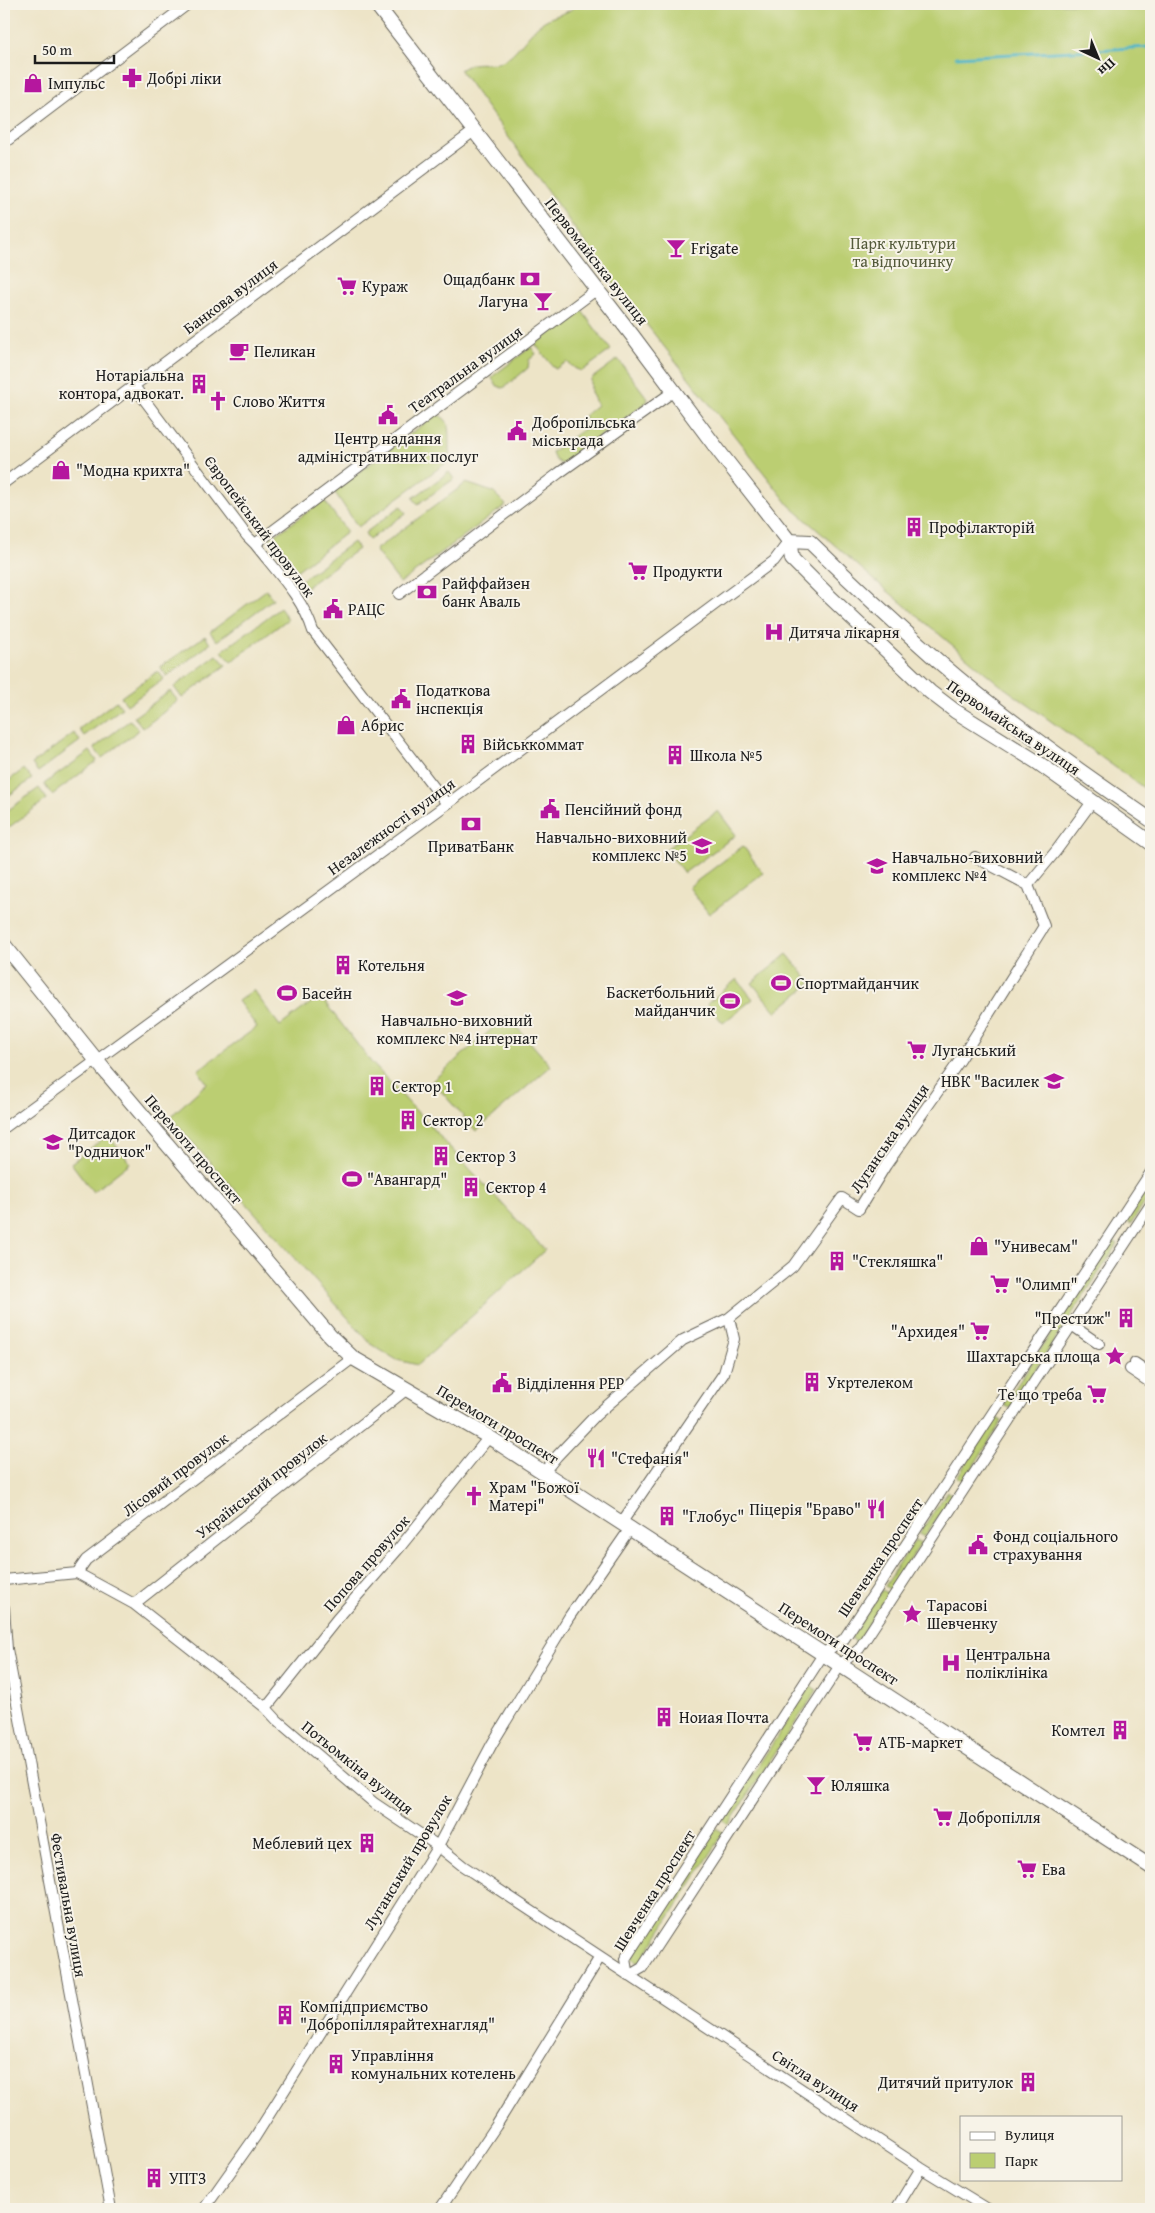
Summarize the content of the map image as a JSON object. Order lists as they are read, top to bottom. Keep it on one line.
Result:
{"streets":{"main road":["Первомайська вулиця","Перемоги проспект"],"street":["Банкова вулиця","Театральна вулиця","Європейський провулок","Незалежності вулиця","Луганська вулиця","Лісовий провулок","Український провулок","Шевченка проспект","Попова провулок","Потьомкіна вулиця","Луганський провулок","Фестивальна вулиця","Світла вулиця"]},"crossings":[["Первомайська вулиця","Банкова вулиця"],["Первомайська вулиця","Театральна вулиця"],["Первомайська вулиця","Незалежності вулиця"],["Банкова вулиця","Європейський провулок"],["Театральна вулиця","Європейський провулок"],["Європейський провулок","Незалежності вулиця"],["Незалежності вулиця","Перемоги проспект"],["Луганська вулиця","Перемоги проспект"],["Перемоги проспект","Лісовий провулок"],["Перемоги проспект","Український провулок"],["Перемоги проспект","Шевченка проспект"],["Перемоги проспект","Попова провулок"],["Перемоги проспект","Луганський провулок"],["Лісовий провулок","Потьомкіна вулиця"],["Український провулок","Потьомкіна вулиця"],["Шевченка проспект","Потьомкіна вулиця"],["Шевченка проспект","Світла вулиця"],["Попова провулок","Потьомкіна вулиця"],["Потьомкіна вулиця","Луганський провулок"],["Потьомкіна вулиця","Світла вулиця"]],"parks":["Парк культури та відпочинку"],"places":{"pharmacy":["Добрі ліки"],"shop":["Імпульс","\"Модна крихта\"","Абрис","\"Унивесам\""],"bar":["Frigate","Лагуна","Юляшка"],"bank":["Ощадбанк","Райффайзен банк Аваль","ПриватБанк"],"supermarket":["Кураж","Продукти","Луганський","\"Олимп\"","\"Архидея\"","Те що треба","АТБ-маркет","Добропілля","Ева"],"cafe":["Пеликан"],"building":["Нотаріальна контора, адвокат.","Профілакторій","Військкоммат","Школа №5","Котельня","Сектор 1","Сектор 2","Сектор 3","Сектор 4","\"Стекляшка\"","\"Престиж\"","Укртелеком","\"Глобус\"","Ноиая Почта","Комтел","Меблевий цех","Компідприємство \"Добропіллярайтехнагляд\"","Управління комунальних котелень","Дитячий притулок","УПТЗ"],"church":["Слово Життя","Храм \"Божої Матері\""],"public building":["Центр надання адміністративних послуг","Добропільська міськрада","РАЦС","Податкова інспекція","Пенсійний фонд","Відділення РЕР","Фонд соціального страхування"],"hospital":["Дитяча лікарня","Центральна поліклініка"],"school or university":["Навчально-виховний комплекс №5","Навчально-виховний комплекс №4","Навчально-виховний комплекс №4 інтернат","НВК \"Василек","Дитсадок \"Родничок\""],"sports":["Спортмайданчик","Басейн","Баскетбольний майданчик","\"Авангард\""],"place":["Шахтарська площа","Тарасові Шевченку"],"restaurant":["\"Стефанія\"","Піцерія \"Браво\""]},"legend":["Вулиця","Парк"],"scale_bar":"50 m","north":"bottom right"}
